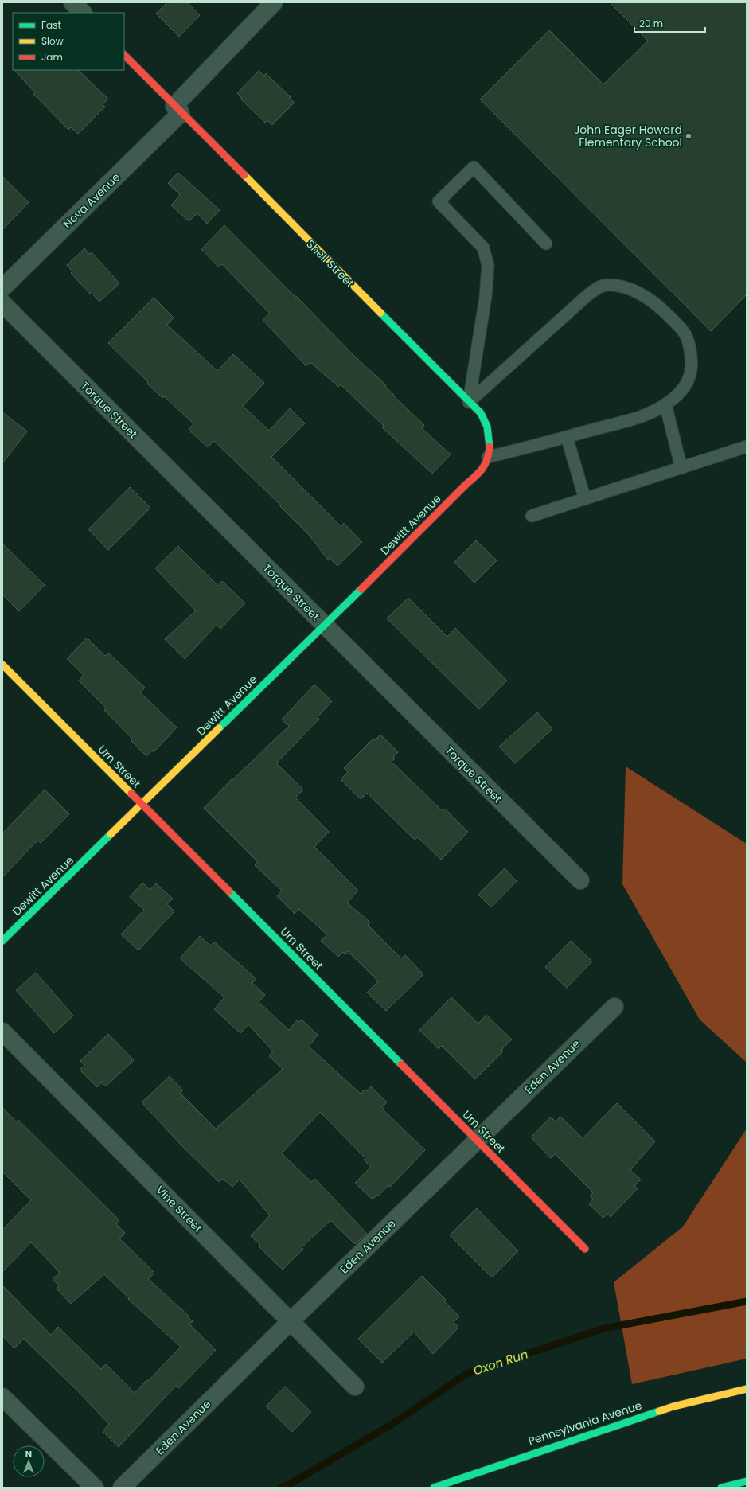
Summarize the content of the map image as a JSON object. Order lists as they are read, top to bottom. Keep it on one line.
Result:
{"streets":{"main road":["Shell Street","Dewitt Avenue","Urn Street","Pennsylvania Avenue"],"street":["Nova Avenue","Torque Street","Eden Avenue","Vine Street"]},"crossings":[["Nova Avenue","Shell Street"],["Shell Street","Dewitt Avenue"],["Torque Street","Dewitt Avenue"],["Dewitt Avenue","Urn Street"],["Urn Street","Eden Avenue"],["Eden Avenue","Vine Street"]],"water":["Oxon Run"],"places":["John Eager Howard Elementary School"],"legend":["Fast","Slow","Jam"],"scale_bar":"20 m","north":"top"}
